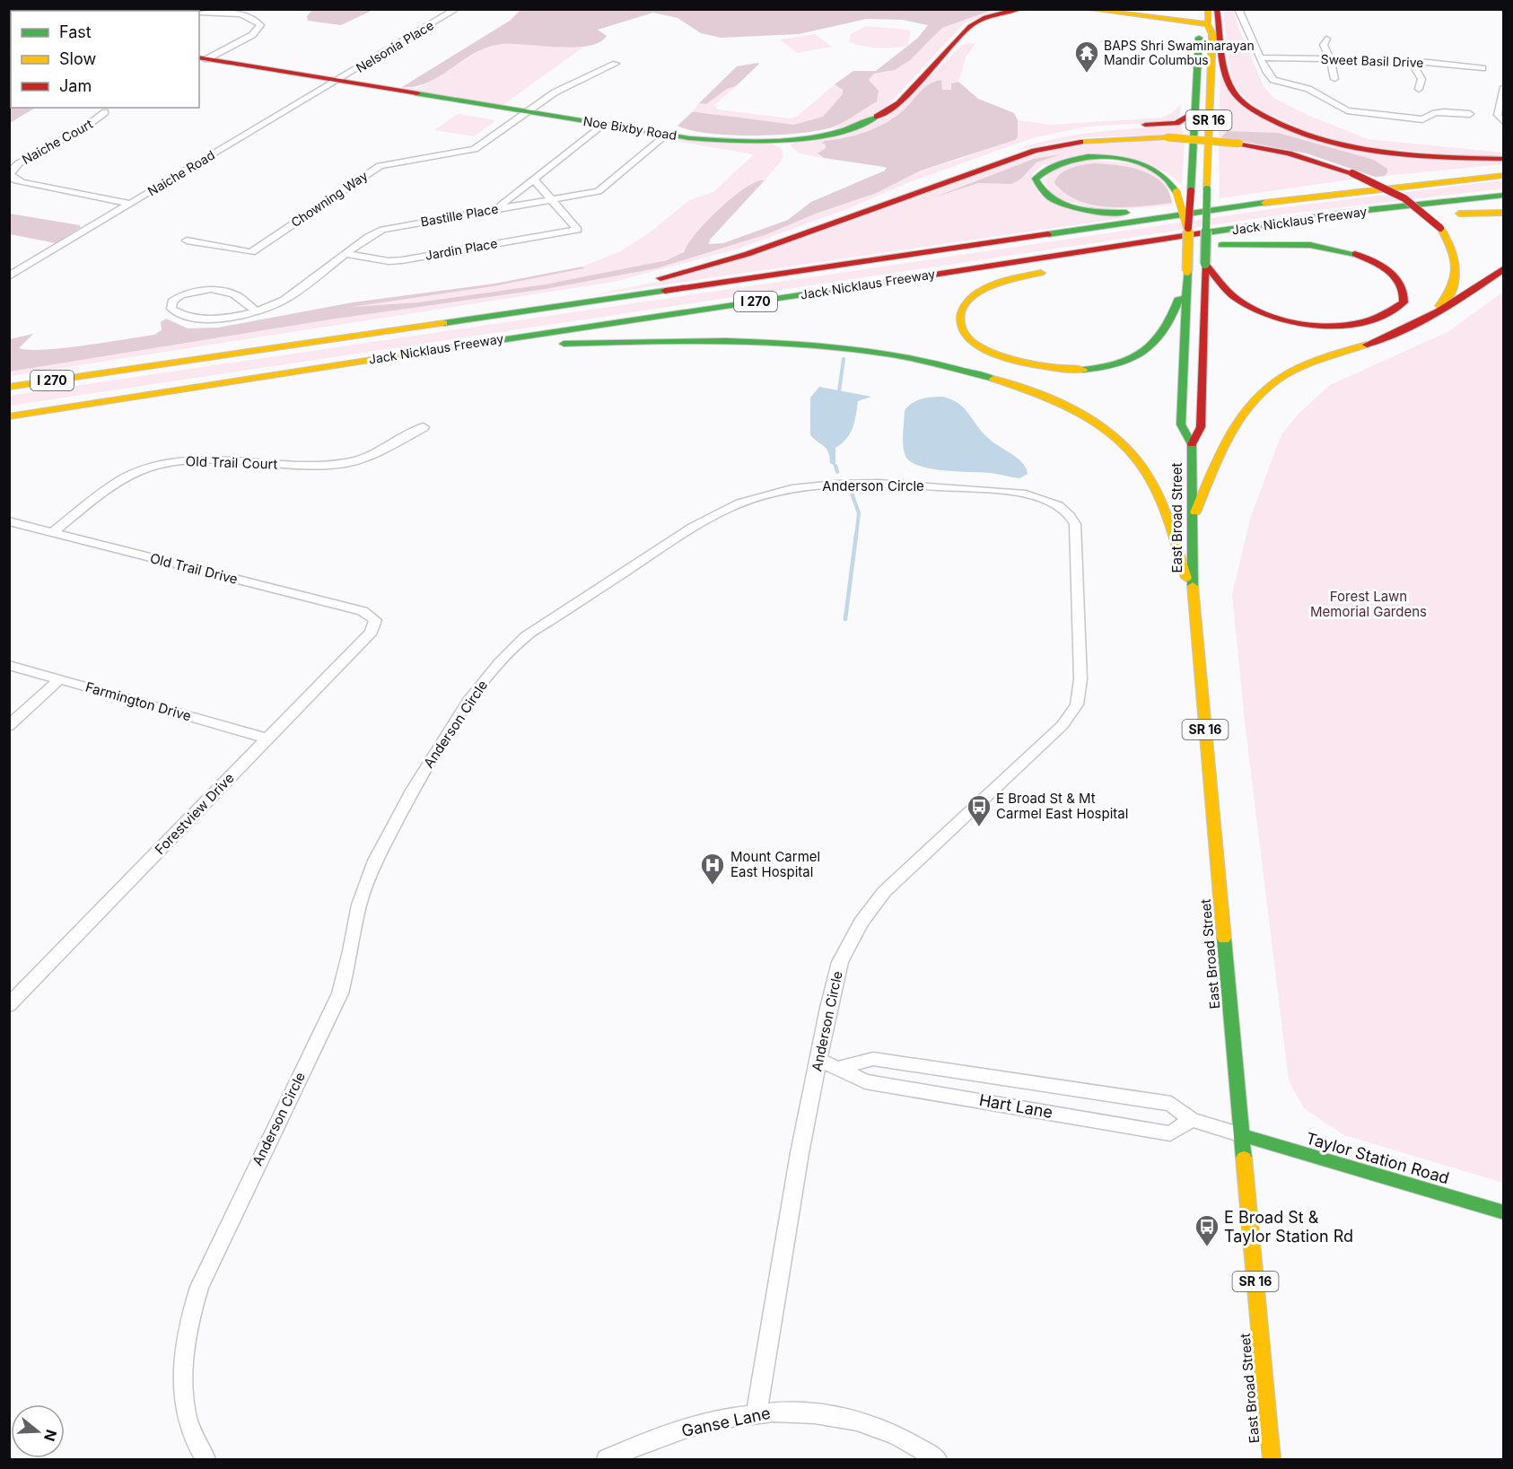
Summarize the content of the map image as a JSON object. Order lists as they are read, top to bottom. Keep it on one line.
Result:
{"streets":{"main road":["SR 16","Noe Bixby Road","Jack Nicklaus Freeway","I 270","East Broad Street","Taylor Station Road"],"street":["Nelsonia Place","Sweet Basil Drive","Naiche Court","Naiche Road","Chowning Way","Bastille Place","Jardin Place","Old Trail Court","Anderson Circle","Old Trail Drive","Farmington Drive","Forestview Drive","Hart Lane","Ganse Lane"]},"crossings":[["Nelsonia Place","Noe Bixby Road"],["Nelsonia Place","Naiche Road"],["Noe Bixby Road","Naiche Road"],["Noe Bixby Road","Chowning Way"],["Noe Bixby Road","Bastille Place"],["Naiche Court","Naiche Road"],["Bastille Place","Jardin Place"],["Old Trail Court","Old Trail Drive"],["Anderson Circle","Hart Lane"],["Anderson Circle","Ganse Lane"],["East Broad Street","Hart Lane"],["East Broad Street","Taylor Station Road"],["Old Trail Drive","Forestview Drive"],["Farmington Drive","Forestview Drive"],["Hart Lane","Taylor Station Road"]],"parks":["Forest Lawn Memorial Gardens"],"places":{"temple":["BAPS Shri Swaminarayan Mandir Columbus"],"bus stop":["E Broad St & Mt Carmel East Hospital","E Broad St & Taylor Station Rd"],"hospital":["Mount Carmel East Hospital"]},"legend":["Fast","Slow","Jam"],"north":"right"}
